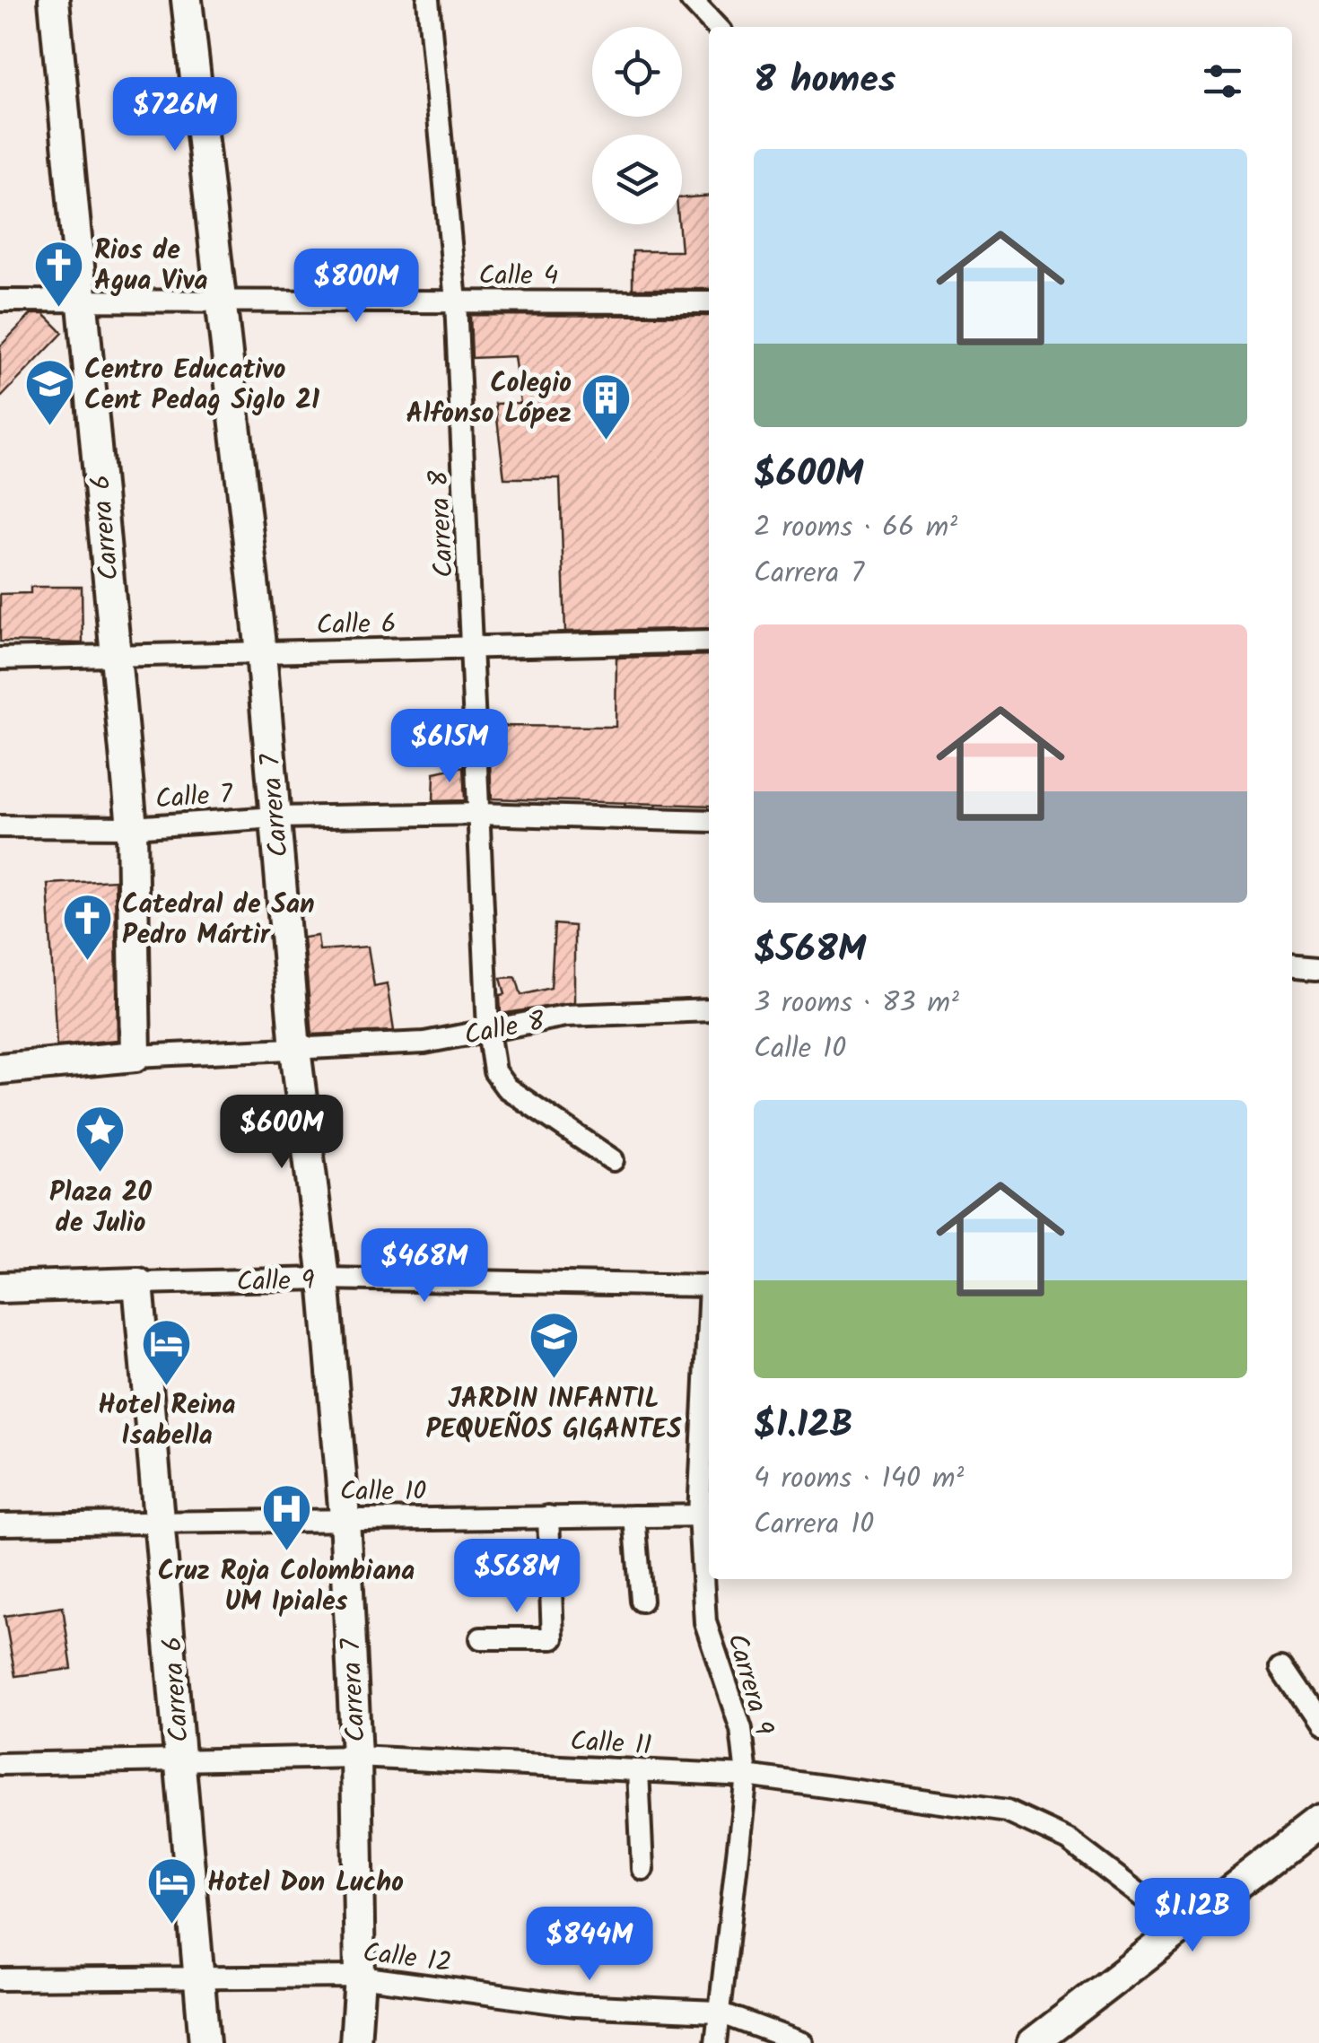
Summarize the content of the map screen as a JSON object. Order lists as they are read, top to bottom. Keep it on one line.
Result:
{"streets":{"main road":["Carrera 6","Carrera 7","Calle 9"],"street":["Calle 4","Carrera 8","Calle 6","Calle 7","Calle 8","Calle 10","Carrera 9","Calle 11","Calle 12"]},"crossings":[["Calle 4","Carrera 8"],["Calle 4","Carrera 6"],["Calle 4","Carrera 7"],["Carrera 8","Calle 6"],["Carrera 8","Calle 7"],["Carrera 8","Calle 8"],["Carrera 6","Calle 6"],["Carrera 6","Calle 7"],["Carrera 6","Calle 8"],["Carrera 6","Calle 9"],["Carrera 6","Calle 10"],["Carrera 6","Calle 11"],["Carrera 6","Calle 12"],["Calle 6","Carrera 7"],["Calle 7","Carrera 7"],["Carrera 7","Calle 8"],["Carrera 7","Calle 9"],["Carrera 7","Calle 10"],["Carrera 7","Calle 11"],["Carrera 7","Calle 12"],["Calle 10","Carrera 9"],["Carrera 9","Calle 11"],["Carrera 9","Calle 12"]],"places":{"church":["Rios de Agua Viva","Catedral de San Pedro Mártir"],"school or university":["Centro Educativo Cent Pedag Siglo 21","JARDIN INFANTIL PEQUEÑOS GIGANTES"],"building":["Colegio Alfonso López"],"place":["Plaza 20 de Julio"],"hotel":["Hotel Reina Isabella","Hotel Don Lucho"],"hospital":["Cruz Roja Colombiana UM Ipiales"]},"page":{"heading":"8 homes","price":["$726M","$800M","$615M","$600M","$468M","$568M","$1.12B","$844M"],"list":[{"name":"$600M","note":"2 rooms · 66 m² · Carrera 7"},{"name":"$568M","note":"3 rooms · 83 m² · Calle 10"},{"name":"$1.12B","note":"4 rooms · 140 m² · Carrera 10"}]}}
